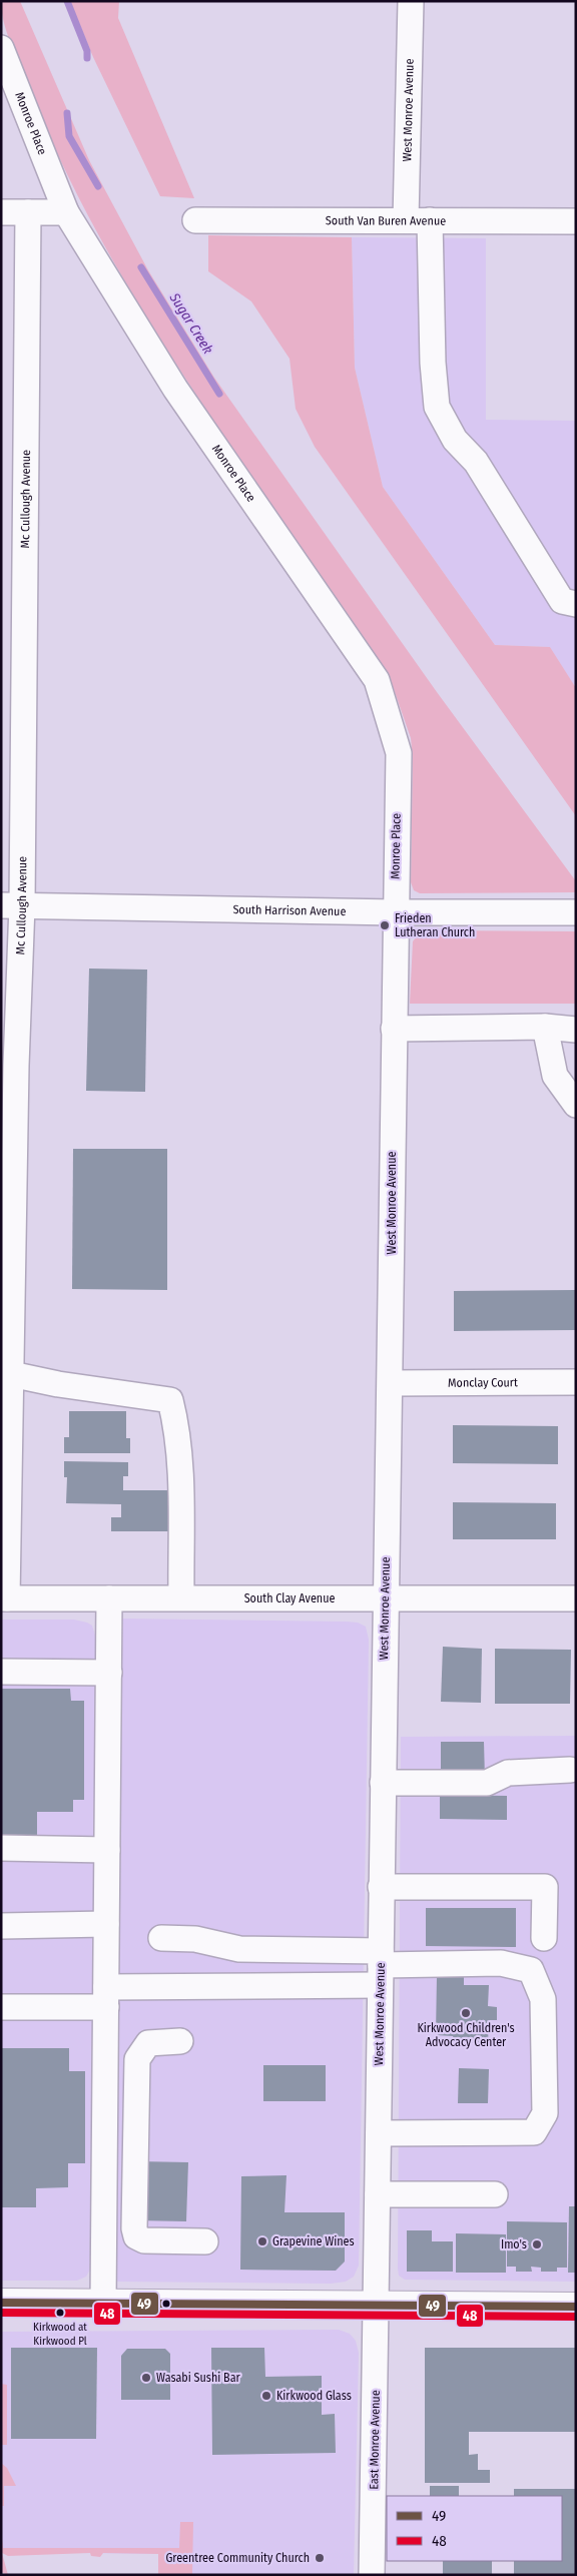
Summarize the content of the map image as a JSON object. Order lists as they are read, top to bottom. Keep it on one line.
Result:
{"streets":{"street":["West Monroe Avenue","Monroe Place","South Van Buren Avenue","Mc Cullough Avenue","South Harrison Avenue","Monclay Court","South Clay Avenue","East Monroe Avenue"]},"crossings":[["West Monroe Avenue","Monroe Place"],["West Monroe Avenue","South Van Buren Avenue"],["West Monroe Avenue","South Harrison Avenue"],["West Monroe Avenue","Monclay Court"],["West Monroe Avenue","South Clay Avenue"],["West Monroe Avenue","East Monroe Avenue"],["Monroe Place","South Harrison Avenue"],["Mc Cullough Avenue","South Harrison Avenue"],["Mc Cullough Avenue","South Clay Avenue"]],"water":["Sugar Creek"],"places":["Frieden Lutheran Church","Kirkwood Children's Advocacy Center","Grapevine Wines","Imo's","Kirkwood at Kirkwood Pl","Wasabi Sushi Bar","Kirkwood Glass","Greentree Community Church"],"lines":["transit line 49","transit line 48"],"legend":["49","48"]}
